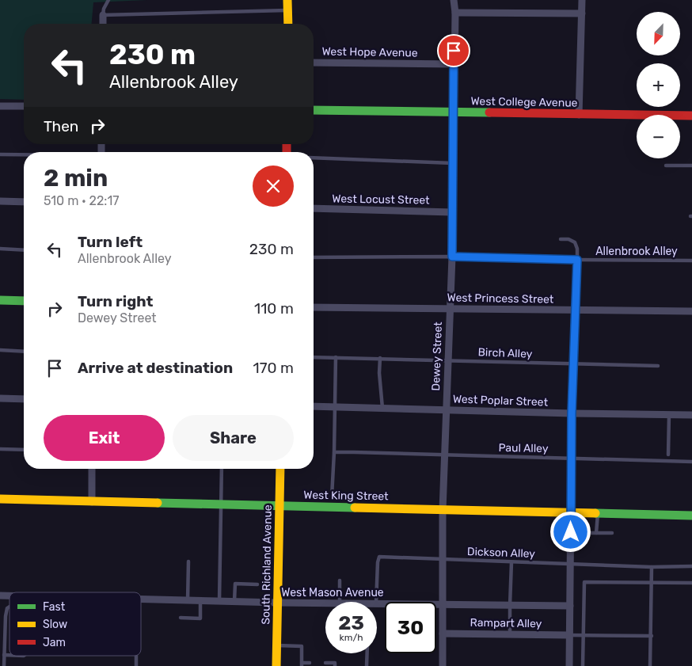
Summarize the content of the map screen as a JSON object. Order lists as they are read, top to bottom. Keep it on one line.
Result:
{"streets":{"street":["West Hope Avenue","West College Avenue","West Locust Street","West Princess Street","Dewey Street","West Poplar Street","West King Street","South Richland Avenue","West Mason Avenue","Rampart Alley"],"lane":["Allenbrook Alley","Birch Alley","Paul Alley","Dickson Alley"]},"crossings":[["West Hope Avenue","Dewey Street"],["West College Avenue","Dewey Street"],["West Locust Street","Dewey Street"],["Allenbrook Alley","Dewey Street"],["West Princess Street","Dewey Street"],["Birch Alley","Dewey Street"],["Dewey Street","West Poplar Street"],["Dewey Street","Paul Alley"],["Dewey Street","West King Street"],["Dewey Street","Dickson Alley"],["Dewey Street","West Mason Avenue"],["Dewey Street","Rampart Alley"],["West King Street","South Richland Avenue"],["South Richland Avenue","West Mason Avenue"]],"legend":["Fast","Slow","Jam"],"north":"bottom left","page":{"map_buttons":["+","−"],"turn":["230 m","Allenbrook Alley"],"then":"Then","heading":["2 min","510 m · 22:17"],"list":[{"name":"Turn left","note":"Allenbrook Alley","value":"230 m"},{"name":"Turn right","note":"Dewey Street","value":"110 m"},{"name":"Arrive at destination","value":"170 m"}],"buttons":["Exit","Share"],"speed":"23 km/h","limit":"30"}}
